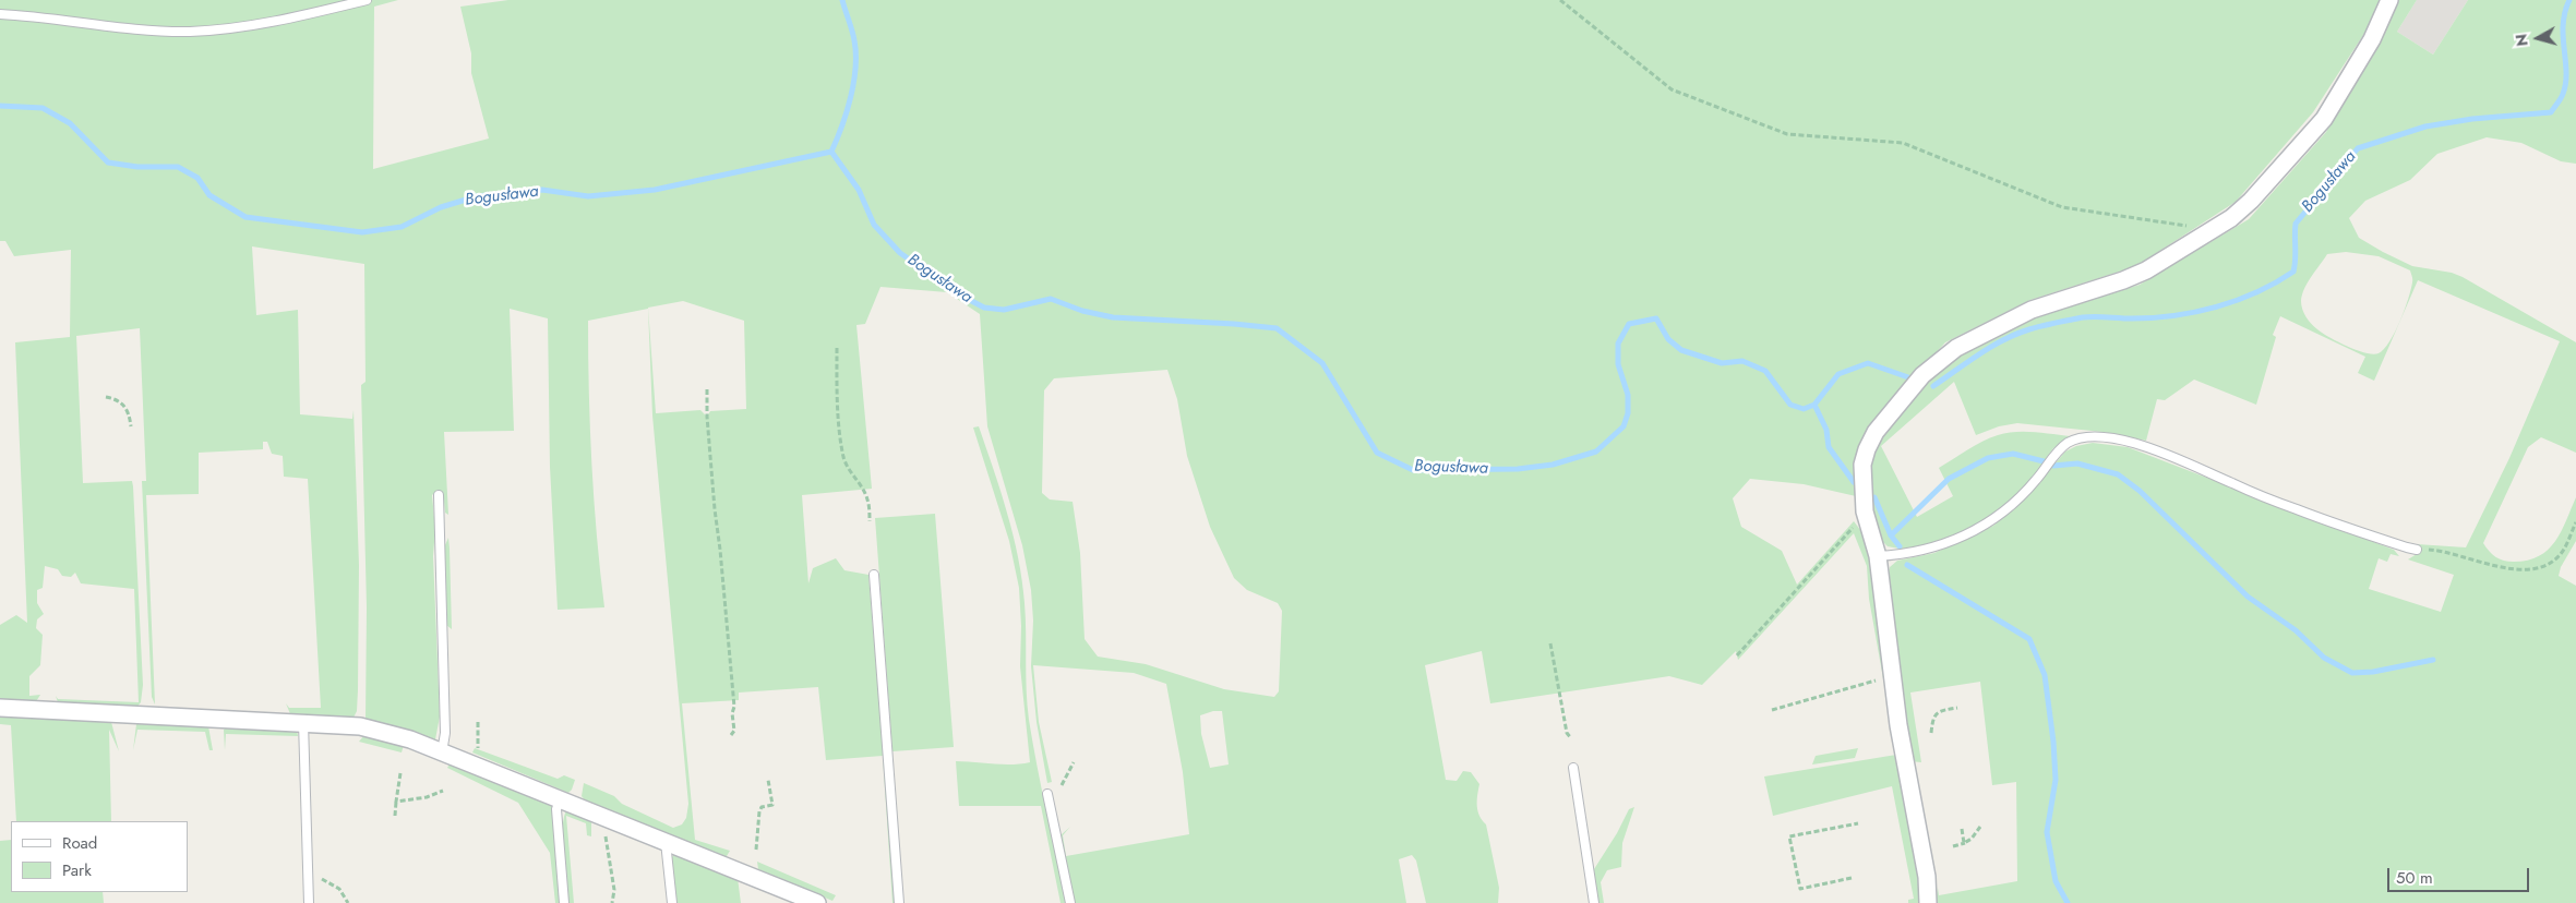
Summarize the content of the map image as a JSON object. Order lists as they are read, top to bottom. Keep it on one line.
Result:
{"water":["Bogusława"],"legend":["Road","Park"],"scale_bar":"50 m","north":"left"}
